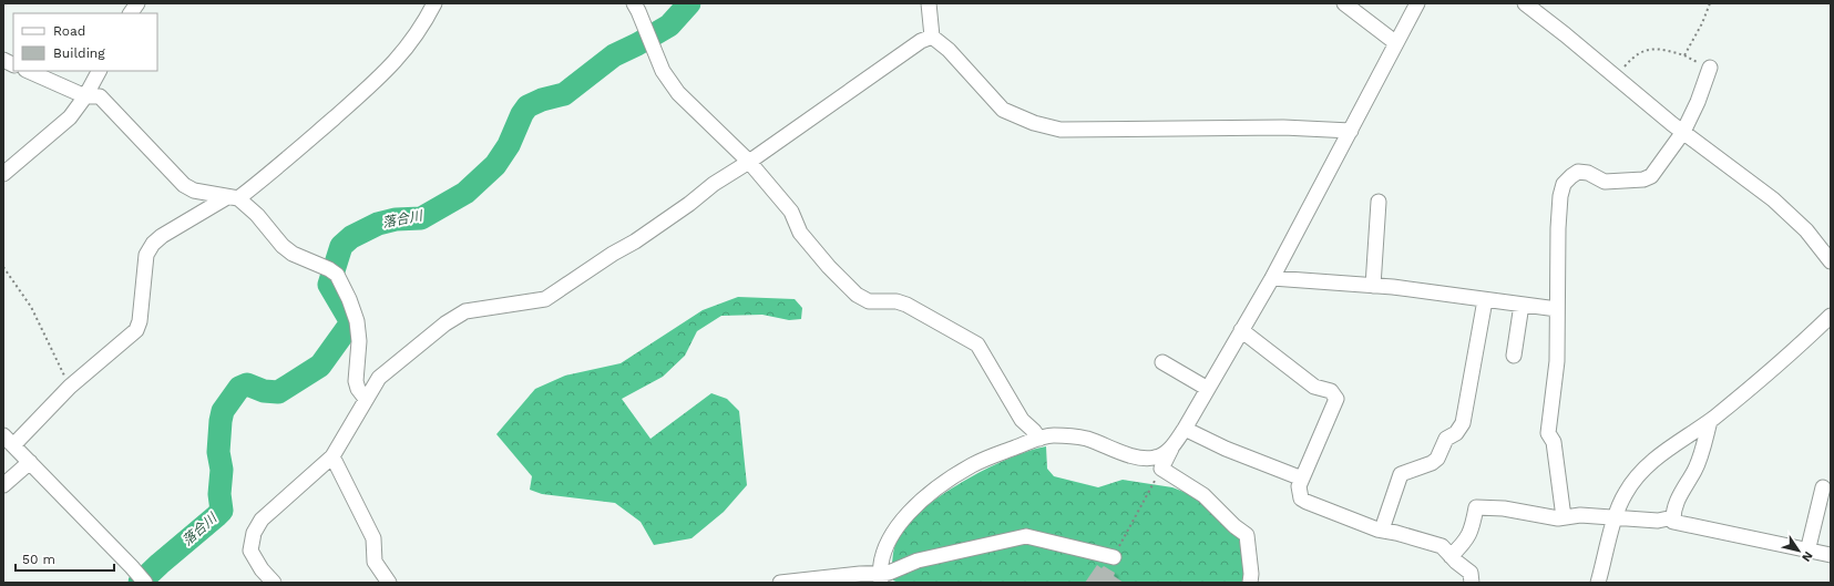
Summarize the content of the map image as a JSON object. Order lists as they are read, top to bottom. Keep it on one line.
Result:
{"water":["落合川"],"legend":["Road","Building"],"scale_bar":"50 m","north":"bottom right"}
